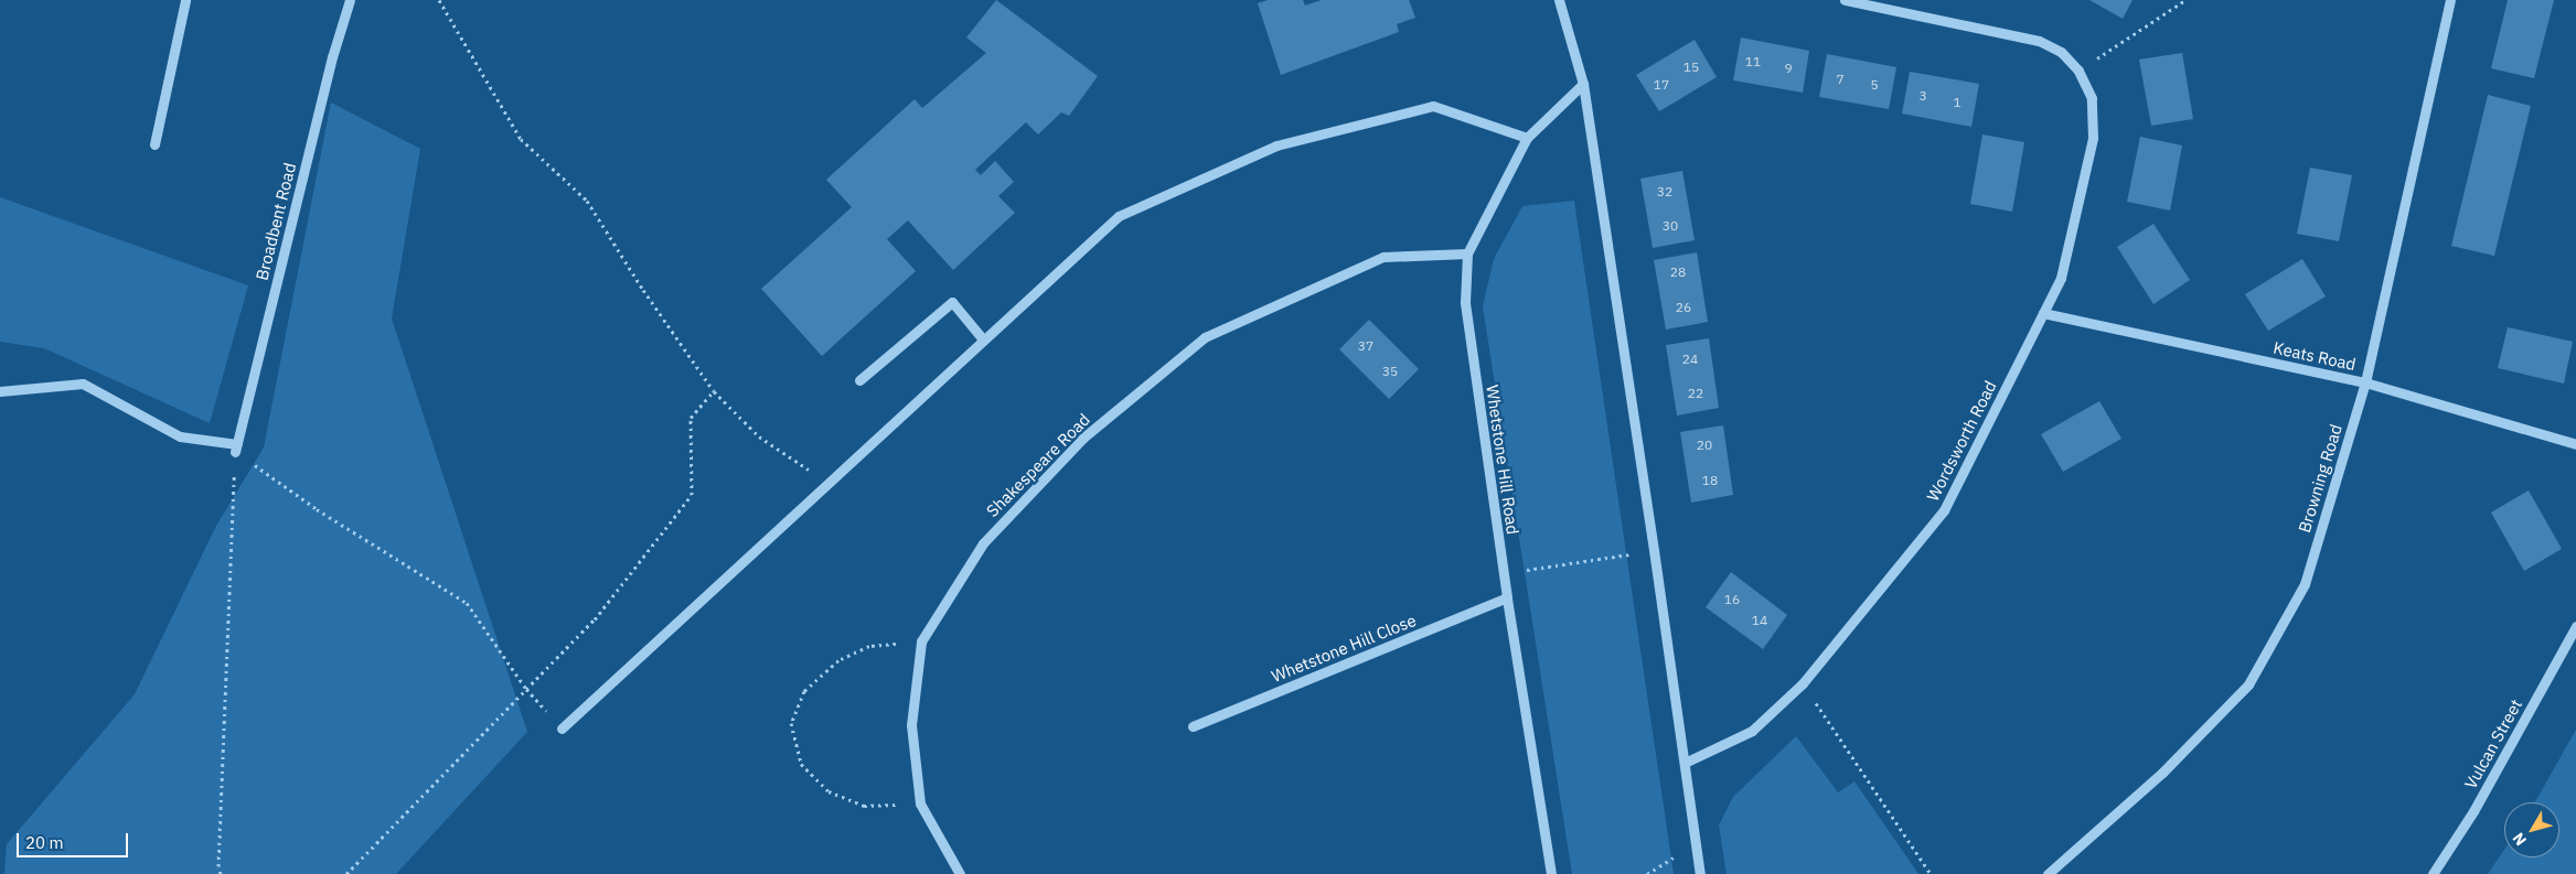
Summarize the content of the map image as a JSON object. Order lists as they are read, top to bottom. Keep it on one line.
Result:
{"streets":{"street":["Broadbent Road","Keats Road","Wordsworth Road","Whetstone Hill Road","Shakespeare Road","Browning Road","Whetstone Hill Close","Vulcan Street"]},"crossings":[["Keats Road","Wordsworth Road"],["Keats Road","Browning Road"],["Whetstone Hill Road","Shakespeare Road"],["Whetstone Hill Road","Whetstone Hill Close"]],"house_numbers":["11","15","9","7","17","5","3","1","32","30","28","26","37","24","35","22","20","18","16","14"],"scale_bar":"20 m","north":"bottom left"}
